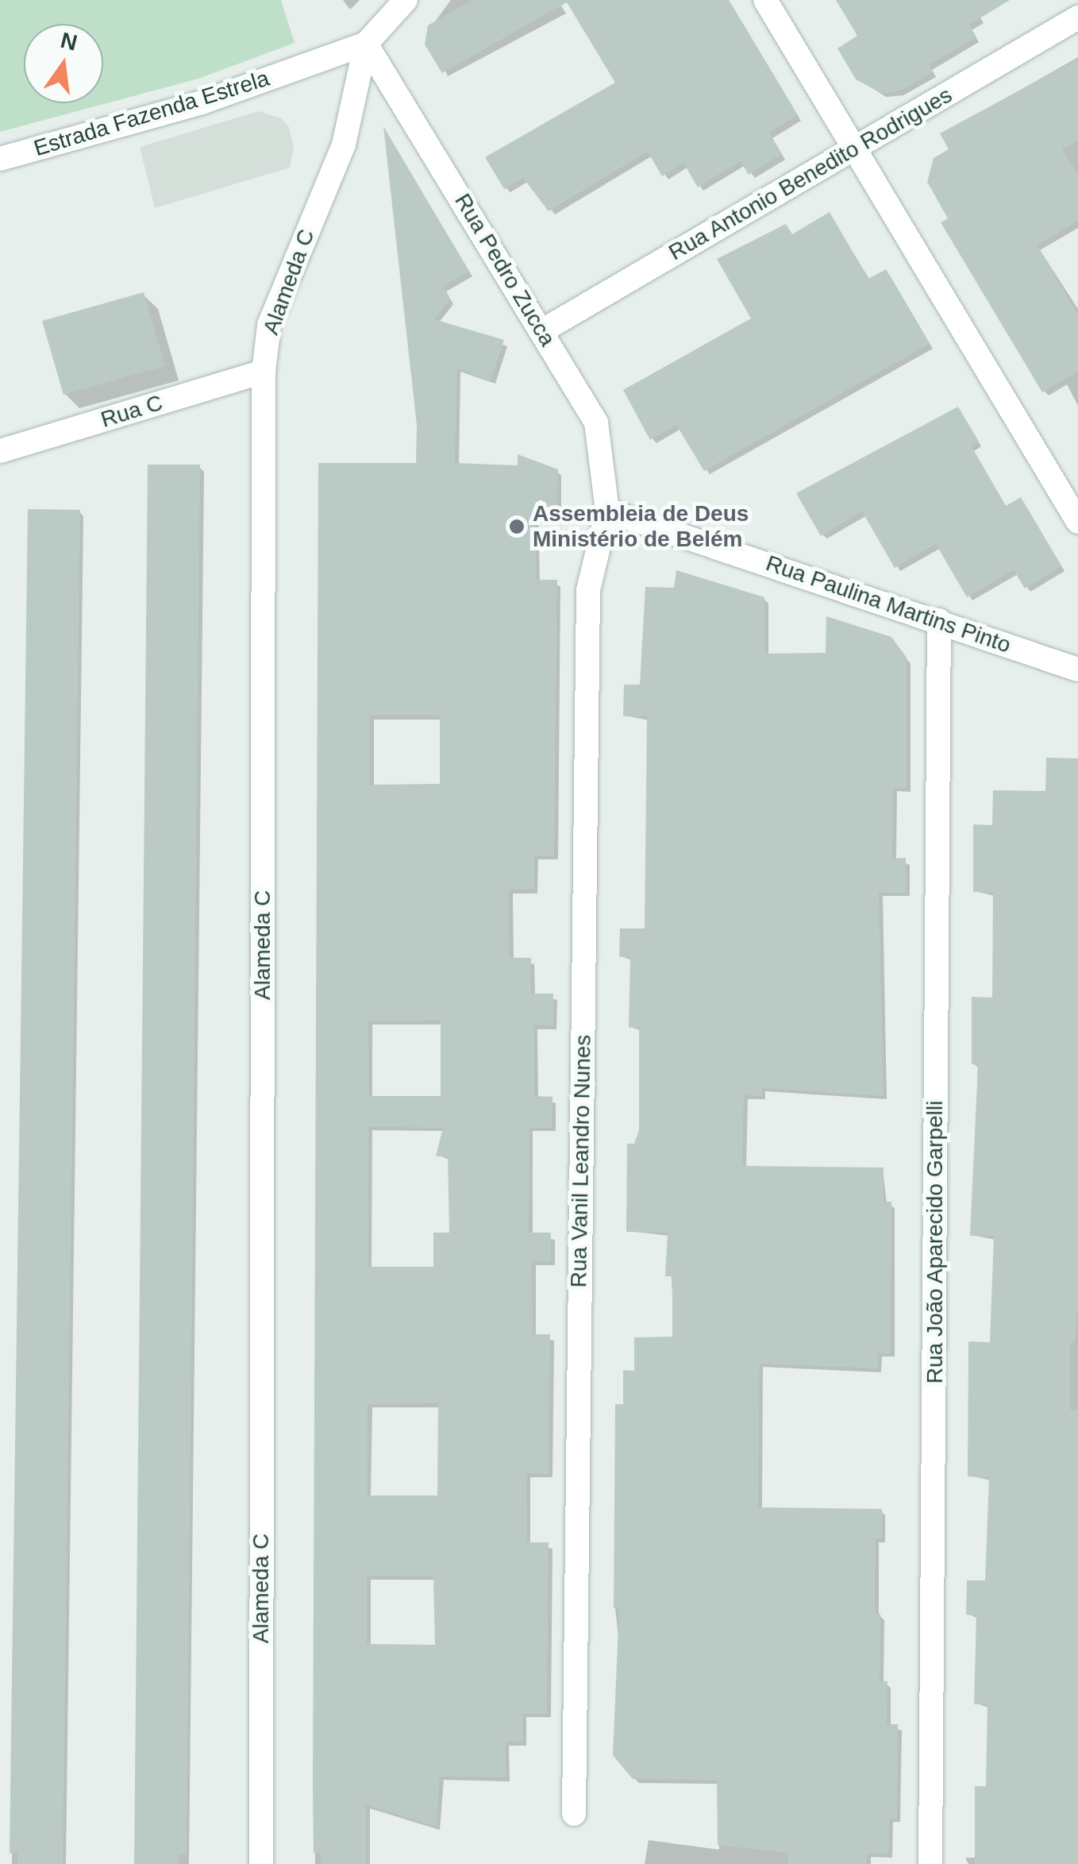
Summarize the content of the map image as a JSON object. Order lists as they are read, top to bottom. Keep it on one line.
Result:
{"streets":{"street":["Estrada Fazenda Estrela","Rua Antonio Benedito Rodrigues","Rua Pedro Zucca","Alameda C","Rua C","Rua Paulina Martins Pinto","Rua Vanil Leandro Nunes","Rua João Aparecido Garpelli"]},"crossings":[["Estrada Fazenda Estrela","Rua Pedro Zucca"],["Estrada Fazenda Estrela","Alameda C"],["Rua Antonio Benedito Rodrigues","Rua Pedro Zucca"],["Rua Pedro Zucca","Alameda C"],["Rua Pedro Zucca","Rua Paulina Martins Pinto"],["Rua Pedro Zucca","Rua Vanil Leandro Nunes"],["Alameda C","Rua C"],["Rua Paulina Martins Pinto","Rua Vanil Leandro Nunes"],["Rua Paulina Martins Pinto","Rua João Aparecido Garpelli"]],"places":["Assembleia de Deus Ministério de Belém"],"north":"top"}
